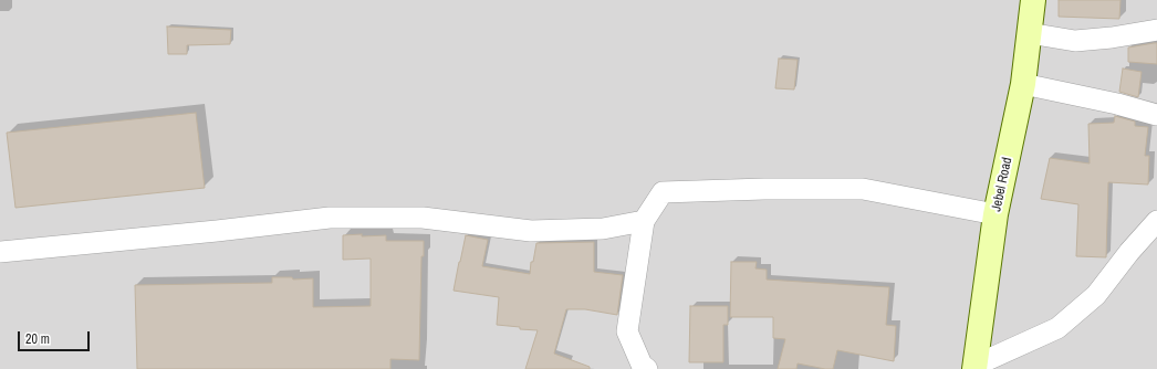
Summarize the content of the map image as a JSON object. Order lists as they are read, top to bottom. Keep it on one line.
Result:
{"streets":{"main road":["Jebel Road"]},"scale_bar":"20 m"}
